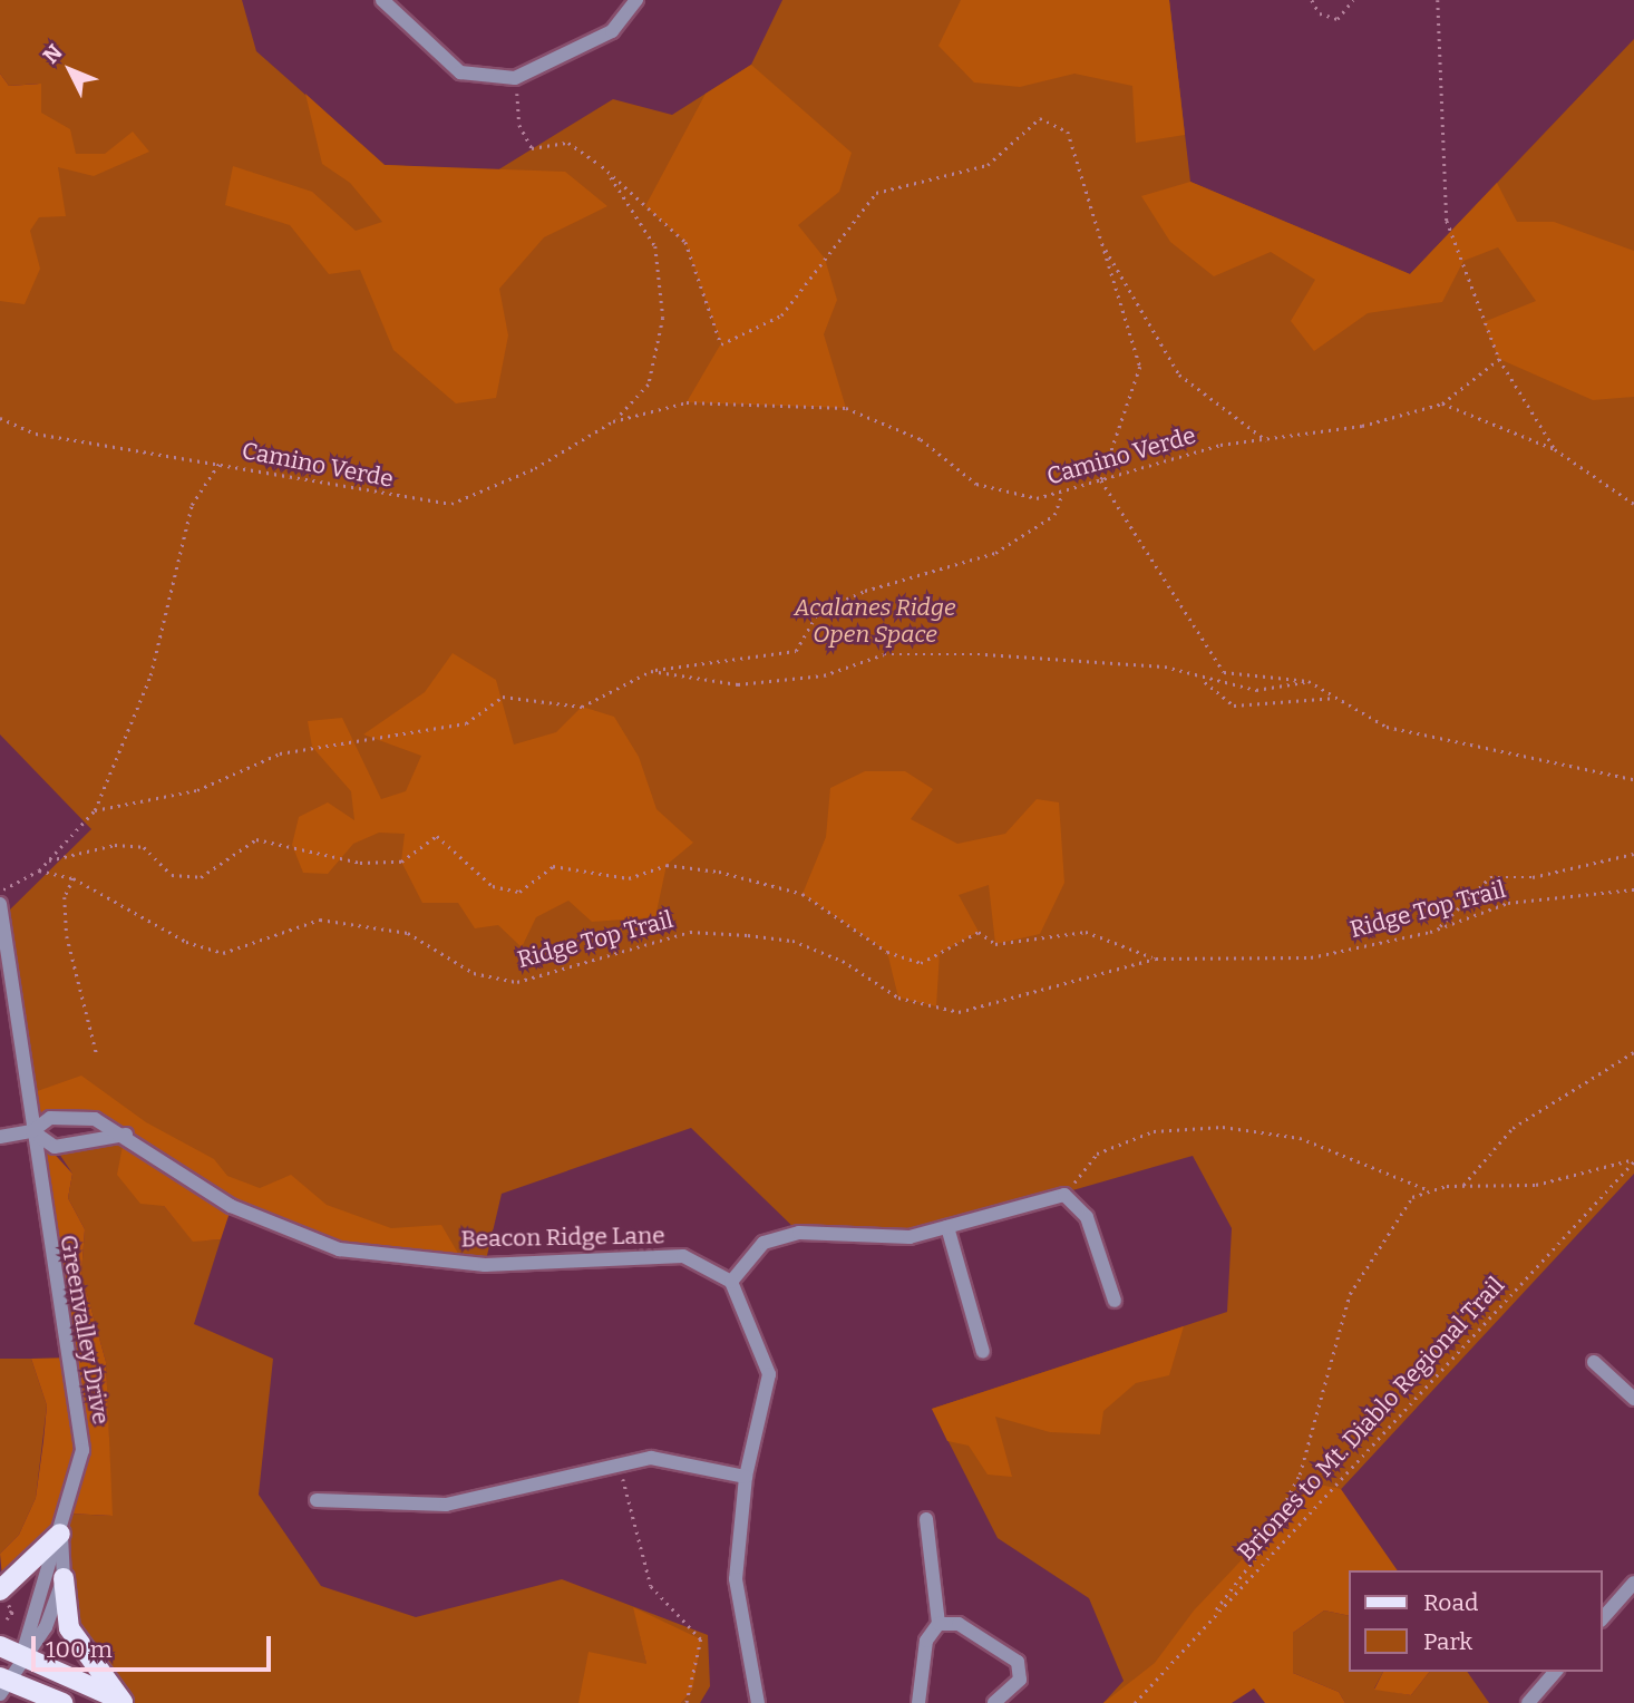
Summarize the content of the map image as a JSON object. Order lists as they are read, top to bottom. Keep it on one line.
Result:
{"streets":{"street":["Beacon Ridge Lane","Greenvalley Drive"],"path":["Camino Verde","Ridge Top Trail","Briones to Mt. Diablo Regional Trail"]},"crossings":[["Beacon Ridge Lane","Greenvalley Drive"]],"parks":["Acalanes Ridge Open Space"],"legend":["Road","Park"],"scale_bar":"100 m","north":"top left"}
